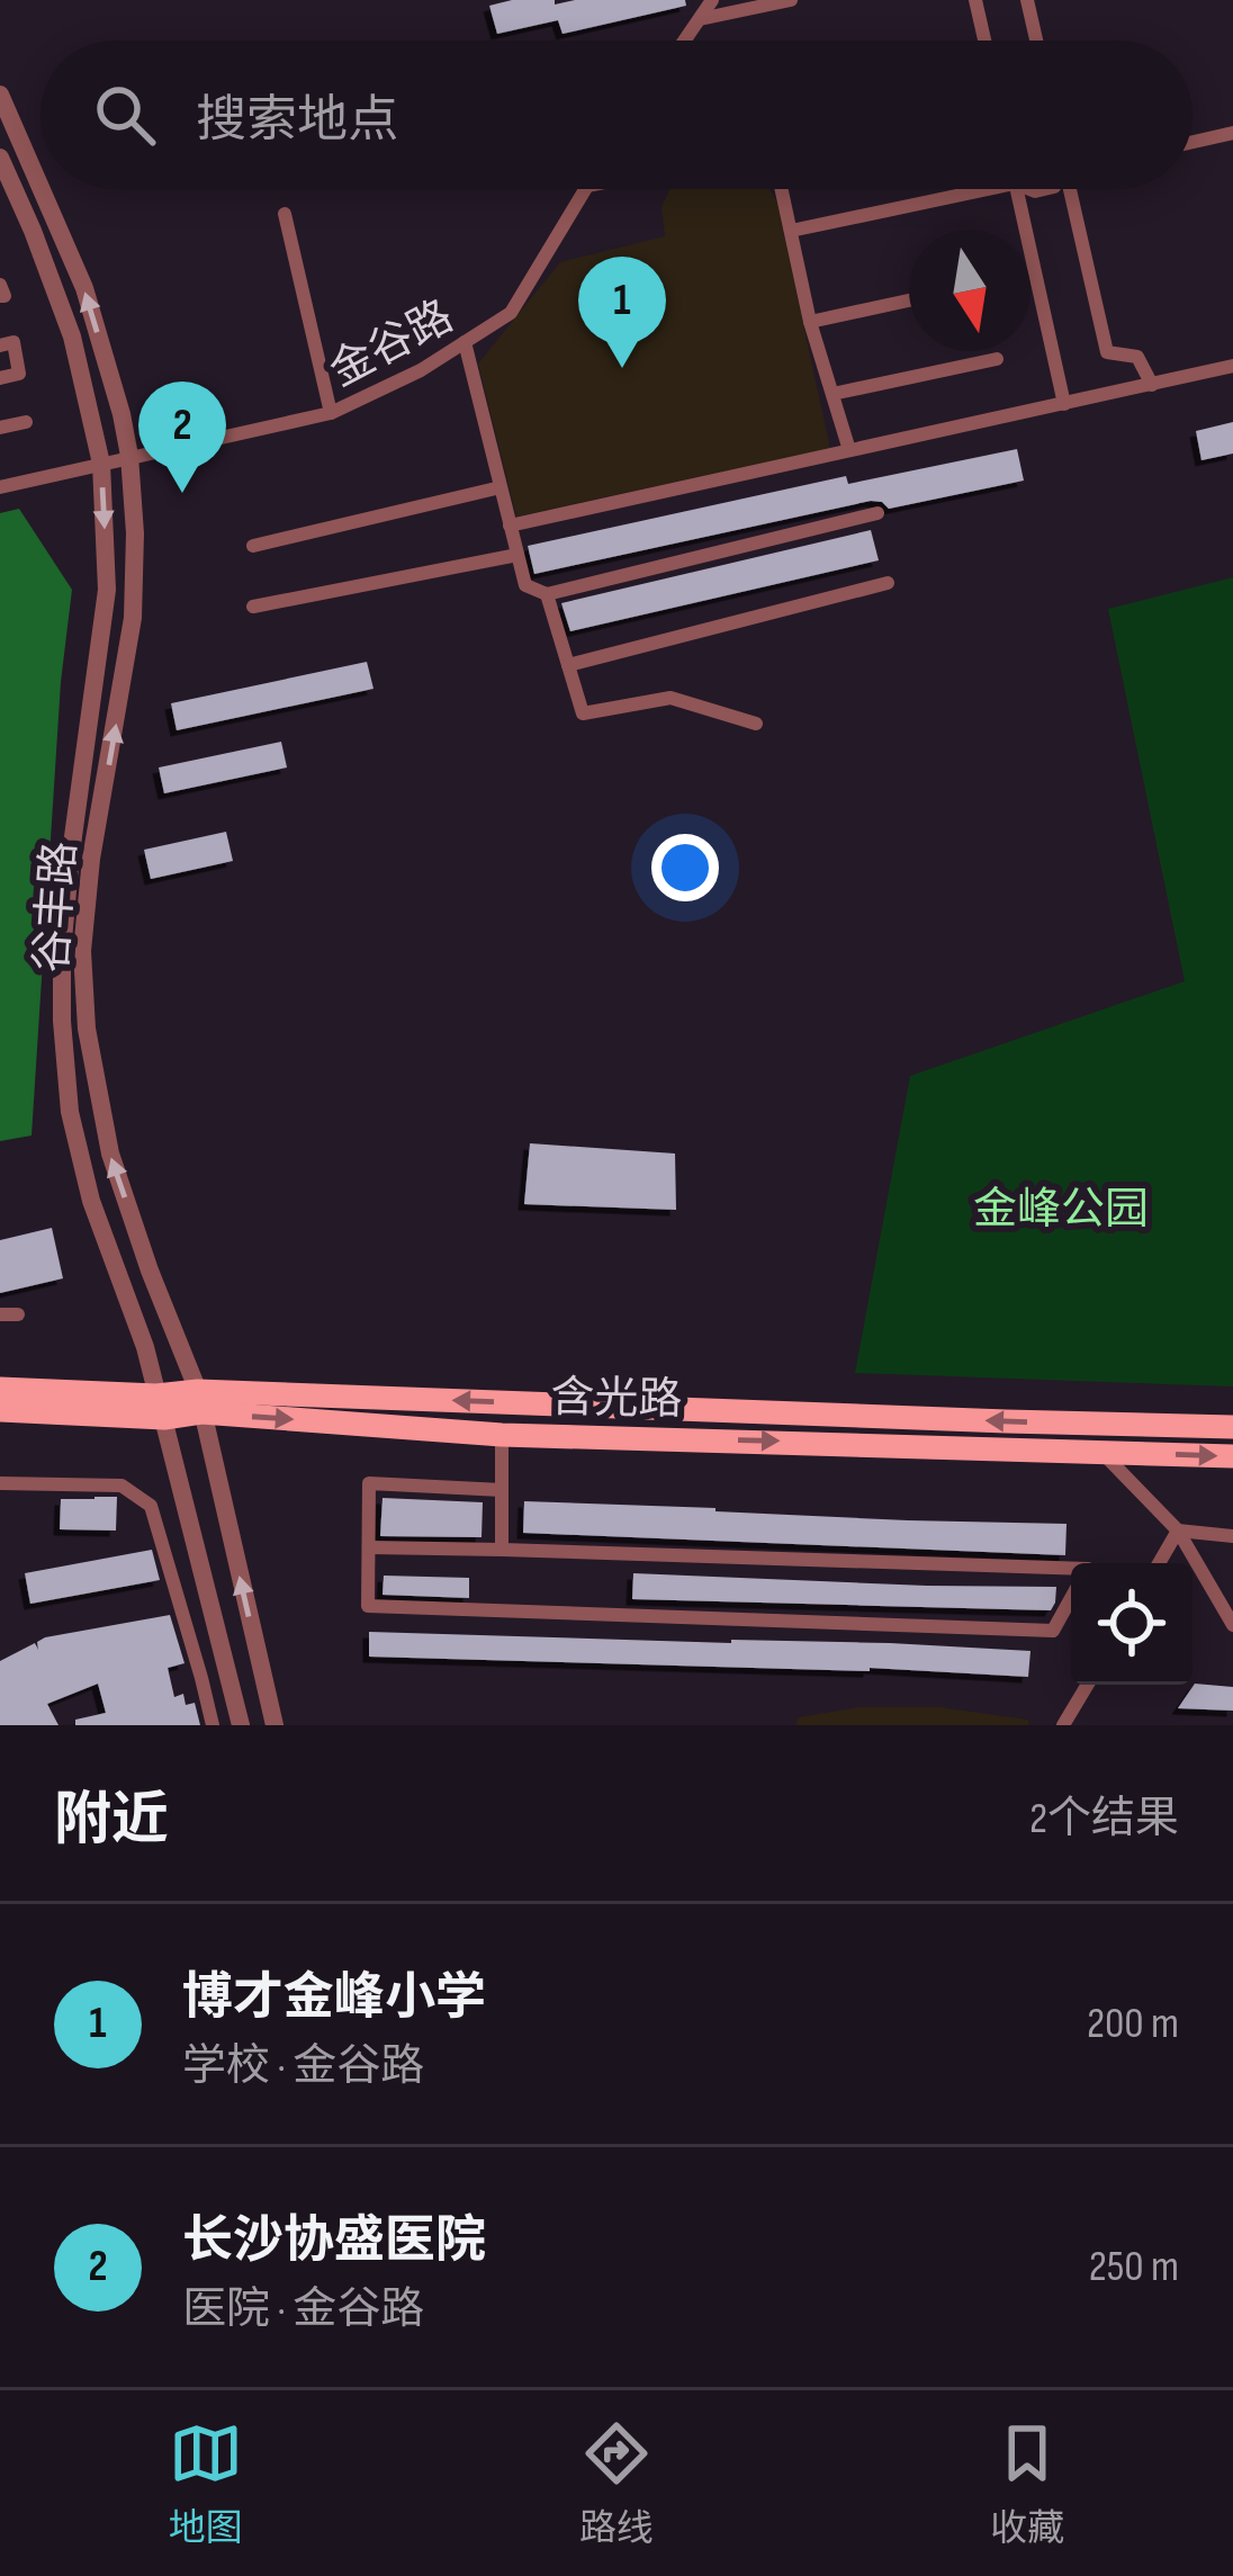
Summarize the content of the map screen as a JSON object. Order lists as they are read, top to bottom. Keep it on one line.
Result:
{"streets":{"main road":["含光路"],"street":["金谷路","谷丰路"]},"crossings":[["金谷路","谷丰路"],["谷丰路","含光路"]],"parks":["金峰公园"],"north":"bottom","page":{"search":"搜索地点","pins":["1","2"],"heading":["附近","2个结果"],"list":[{"mark":"1","name":"博才金峰小学","note":"学校 · 金谷路","value":"200 m"},{"mark":"2","name":"长沙协盛医院","note":"医院 · 金谷路","value":"250 m"}],"nav":["地图","路线","收藏"]}}
